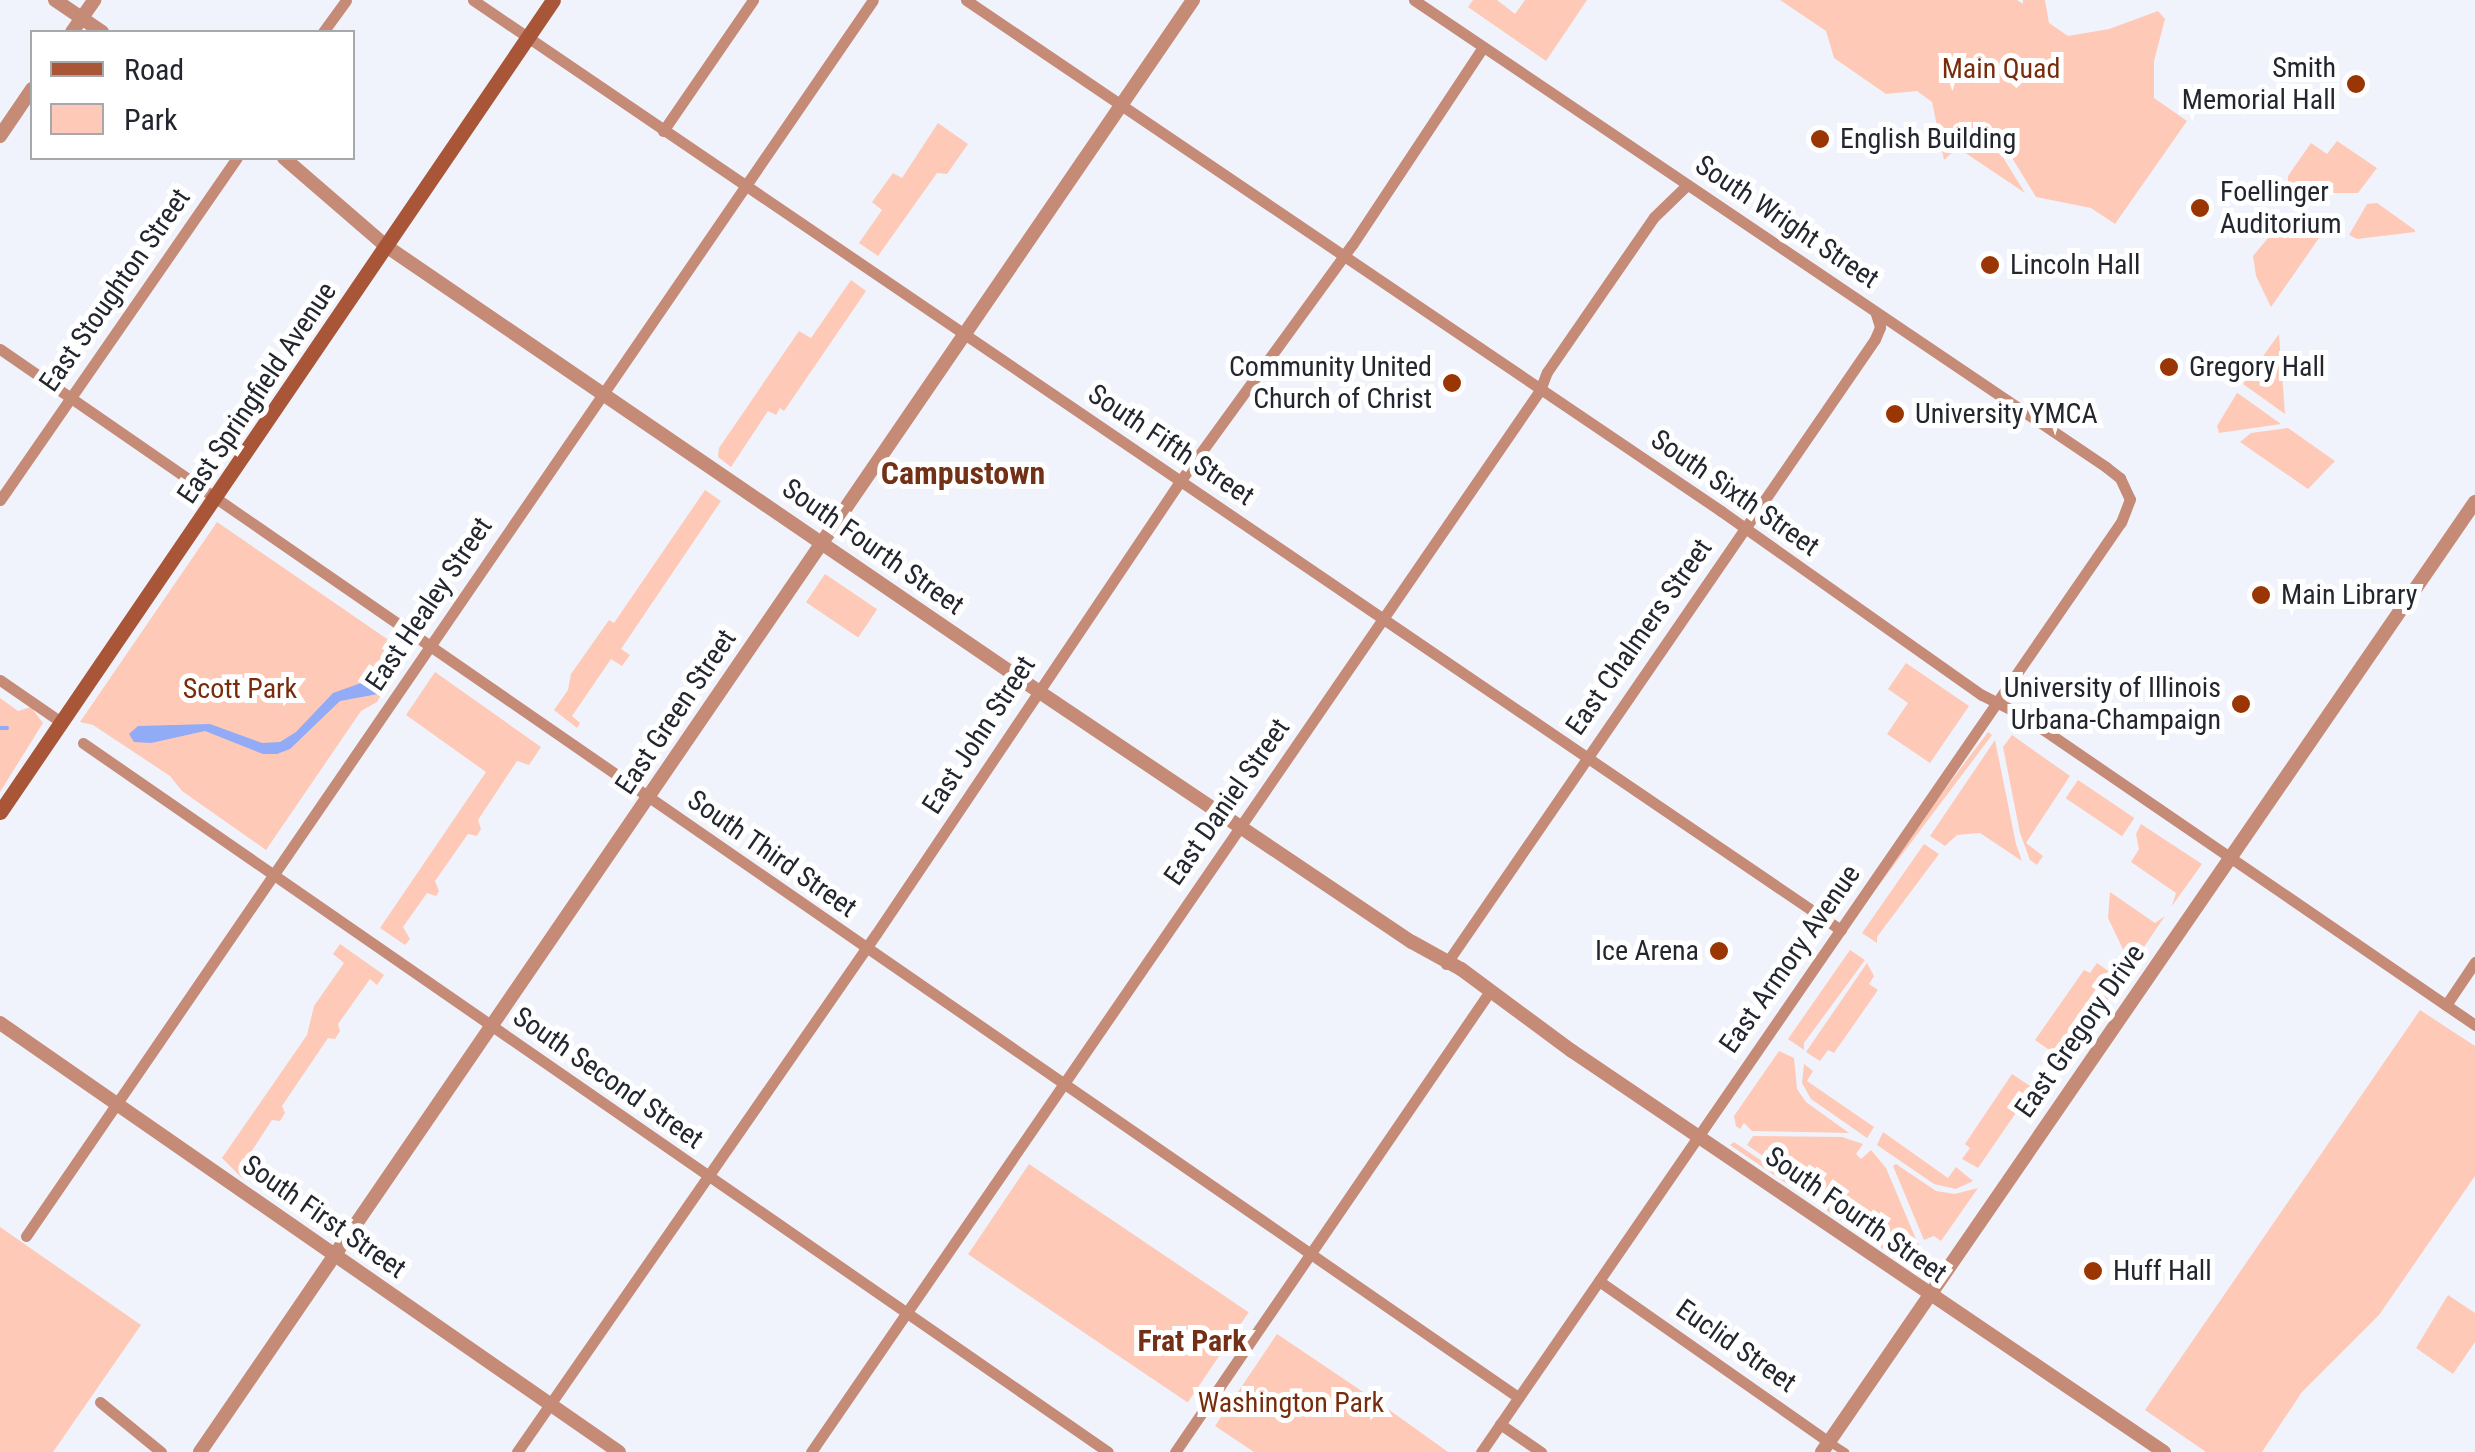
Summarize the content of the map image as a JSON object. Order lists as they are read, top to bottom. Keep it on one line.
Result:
{"streets":{"main road":["East Springfield Avenue"],"street":["South Wright Street","East Stoughton Street","South Fifth Street","South Sixth Street","South Fourth Street","East Healey Street","East Chalmers Street","East Green Street","East John Street","East Daniel Street","South Third Street","East Armory Avenue","East Gregory Drive","South Second Street","South First Street","Euclid Street"]},"crossings":[["South Wright Street","East John Street"],["South Wright Street","East Daniel Street"],["South Wright Street","East Armory Avenue"],["East Stoughton Street","South Third Street"],["East Springfield Avenue","South Fifth Street"],["East Springfield Avenue","South Fourth Street"],["East Springfield Avenue","South Third Street"],["South Fifth Street","East Healey Street"],["South Fifth Street","East Chalmers Street"],["South Fifth Street","East Green Street"],["South Fifth Street","East John Street"],["South Fifth Street","East Daniel Street"],["South Fifth Street","East Armory Avenue"],["South Sixth Street","East Chalmers Street"],["South Sixth Street","East Green Street"],["South Sixth Street","East John Street"],["South Sixth Street","East Daniel Street"],["South Sixth Street","East Armory Avenue"],["South Sixth Street","East Gregory Drive"],["South Fourth Street","East Healey Street"],["South Fourth Street","East Chalmers Street"],["South Fourth Street","East Green Street"],["South Fourth Street","East John Street"],["South Fourth Street","East Daniel Street"],["South Fourth Street","East Armory Avenue"],["South Fourth Street","East Gregory Drive"],["East Healey Street","South Third Street"],["East Healey Street","South Second Street"],["East Healey Street","South First Street"],["East Green Street","South Third Street"],["East Green Street","South Second Street"],["East Green Street","South First Street"],["East John Street","South Third Street"],["East John Street","South Second Street"],["East John Street","South First Street"],["East Daniel Street","South Third Street"],["East Daniel Street","South Second Street"],["South Third Street","East Armory Avenue"],["East Armory Avenue","Euclid Street"],["East Gregory Drive","Euclid Street"]],"districts":["Campustown","Frat Park"],"parks":["Main Quad","Scott Park","Washington Park"],"places":["Smith Memorial Hall","English Building","Foellinger Auditorium","Lincoln Hall","Gregory Hall","Community United Church of Christ","University YMCA","Main Library","University of Illinois Urbana-Champaign","Ice Arena","Huff Hall"],"legend":["Road","Park"]}
